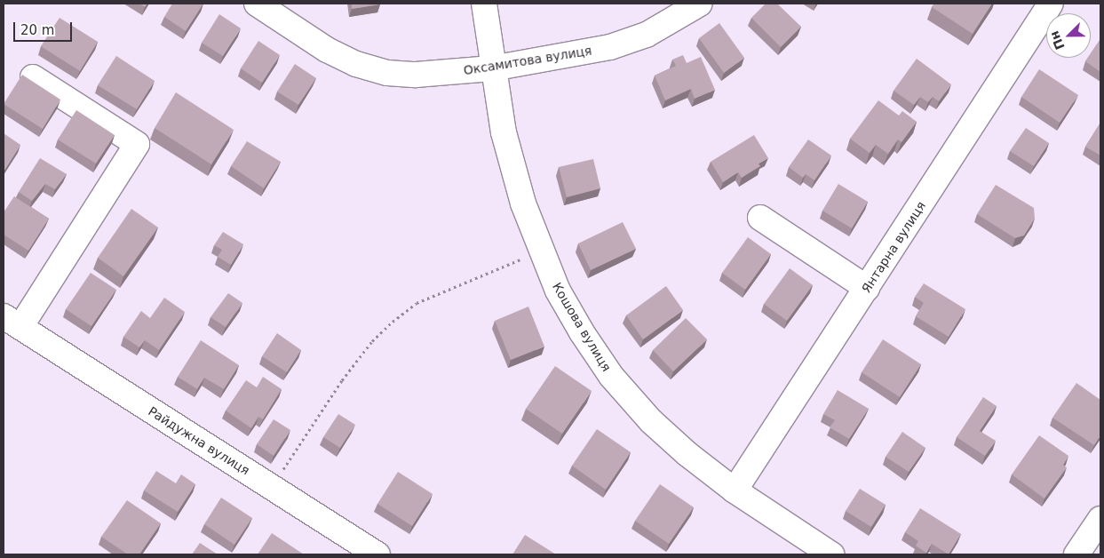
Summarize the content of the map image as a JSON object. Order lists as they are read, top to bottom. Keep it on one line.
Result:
{"streets":{"street":["Оксамитова вулиця","Янтарна вулиця","Кошова вулиця","Райдужна вулиця"]},"crossings":[["Оксамитова вулиця","Кошова вулиця"],["Янтарна вулиця","Кошова вулиця"]],"scale_bar":"20 m","north":"bottom left"}
